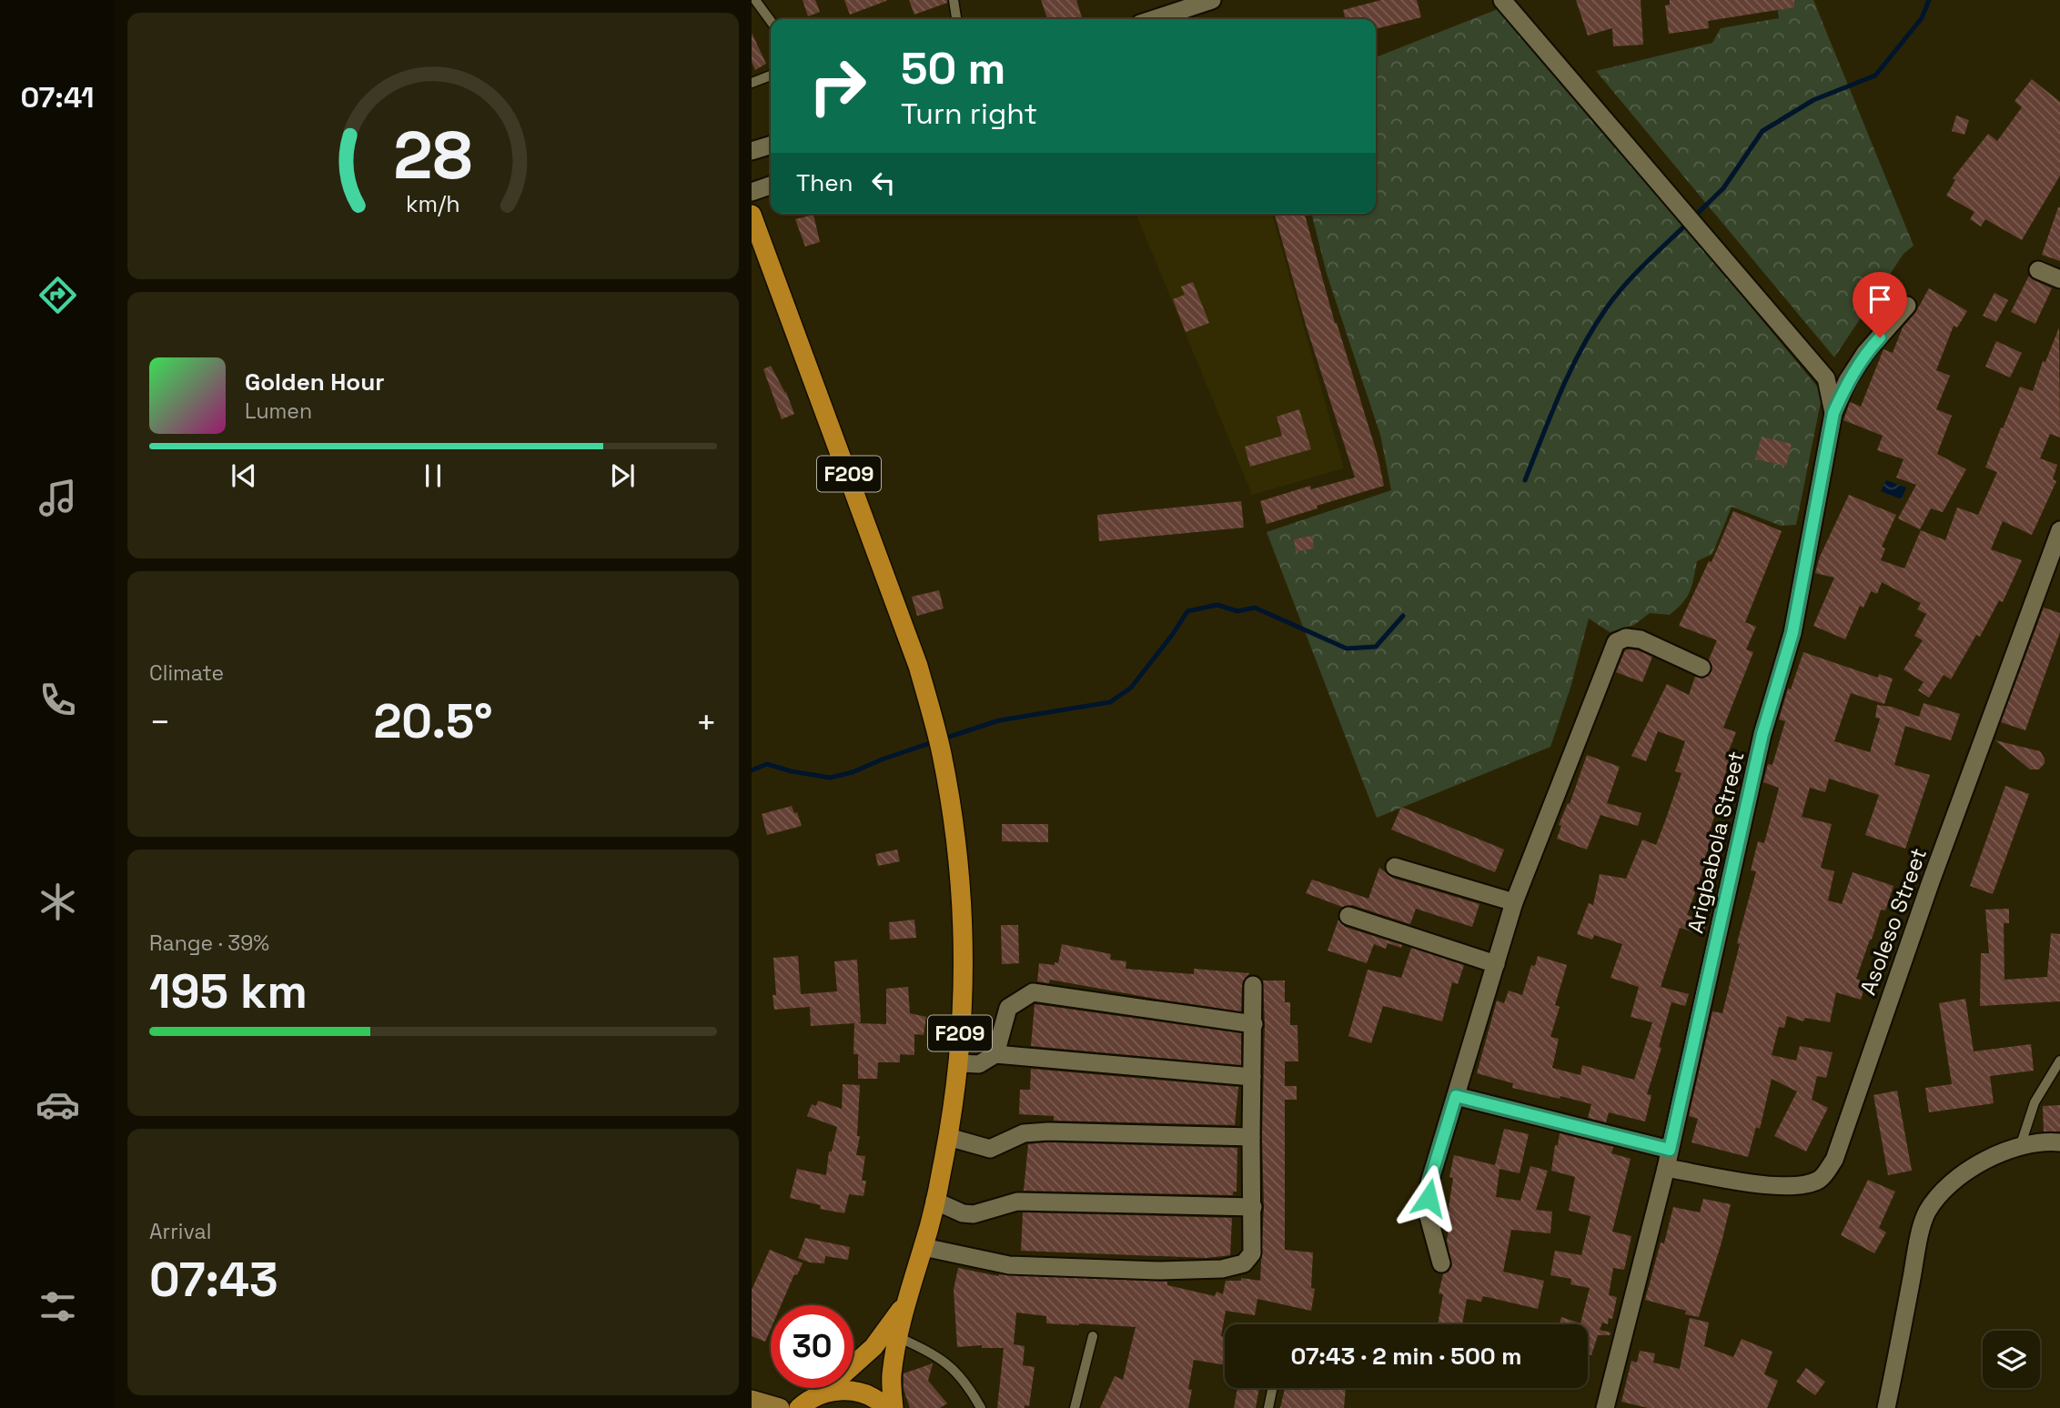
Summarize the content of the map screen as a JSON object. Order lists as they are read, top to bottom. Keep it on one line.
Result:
{"streets":{"main road":["F209"],"street":["Arigbabola Street","Asoleso Street"]},"crossings":[["Arigbabola Street","Asoleso Street"]],"page":{"tabs":"07:41","turn":["50 m","Turn right"],"then":"Then","song":["Golden Hour","Lumen"],"tile":["Climate",["Range · 39%","195 km"],["Arrival","07:43"]],"heat":["−","20.5°","+"],"limit":"30","trip":"07:43 · 2 min · 500 m","gauge":["28","km/h"]}}
